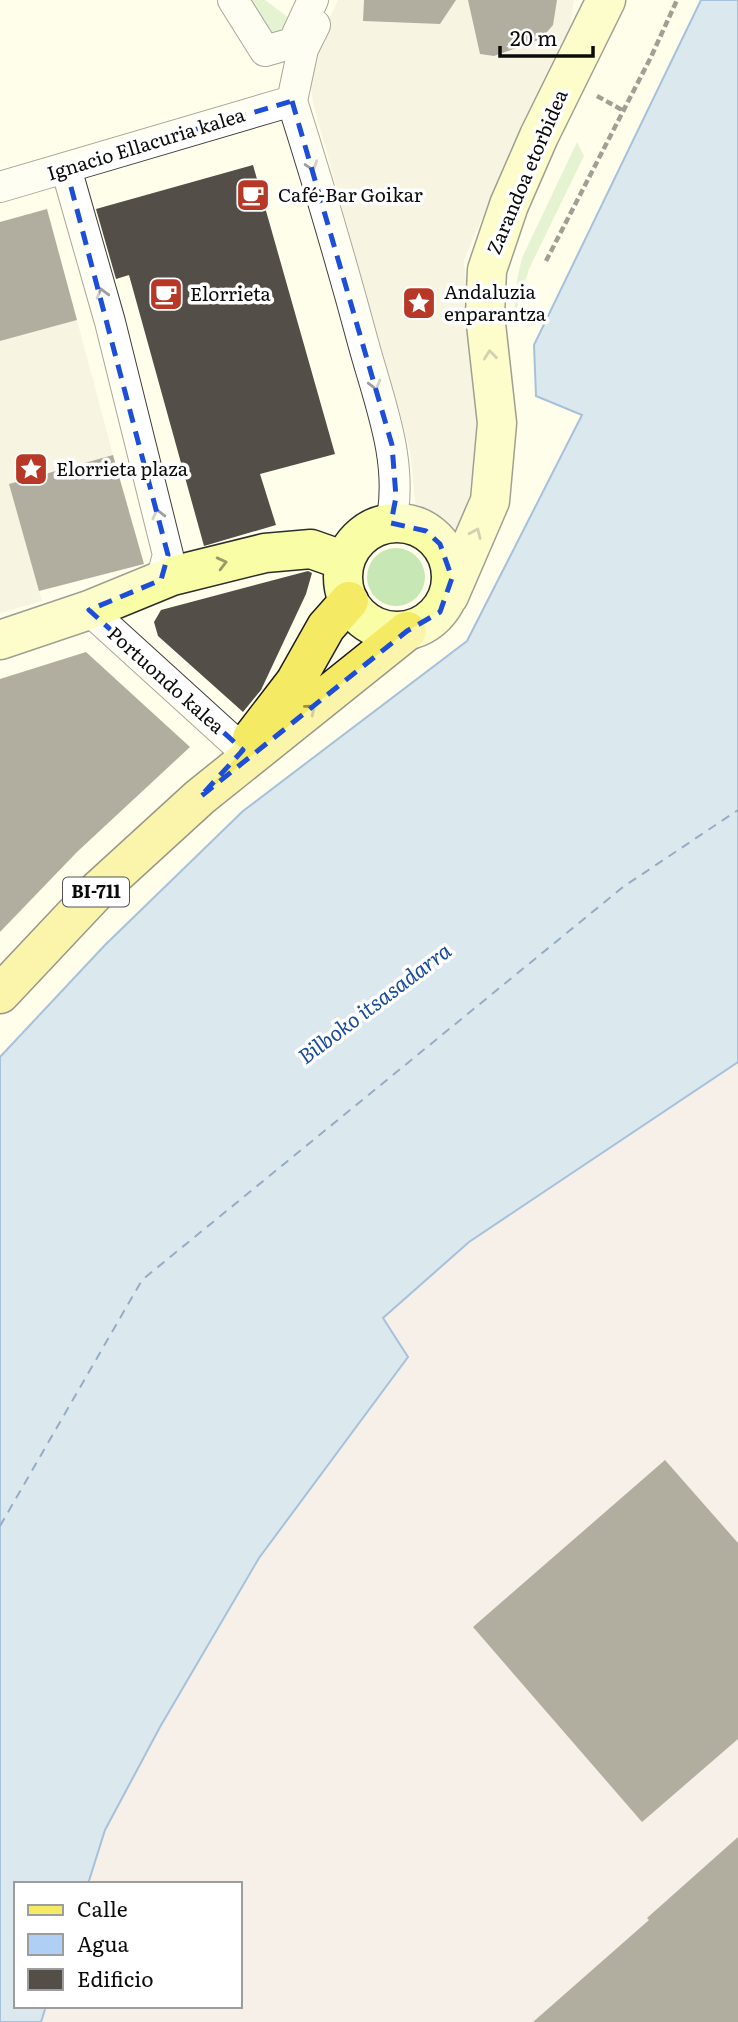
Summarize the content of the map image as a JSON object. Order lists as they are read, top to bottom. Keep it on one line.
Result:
{"streets":{"main road":["Zarandoa etorbidea","BI-711"],"street":["Ignacio Ellacuria kalea","Portuondo kalea"]},"crossings":[["Zarandoa etorbidea","BI-711"],["Portuondo kalea","BI-711"]],"one_way":["Zarandoa etorbidea"],"water":["Bilboko itsasadarra"],"places":{"cafe":["Café-Bar Goikar","Elorrieta"],"place":["Andaluzia enparantza","Elorrieta plaza"]},"legend":["Calle","Agua","Edificio"],"scale_bar":"20 m"}
